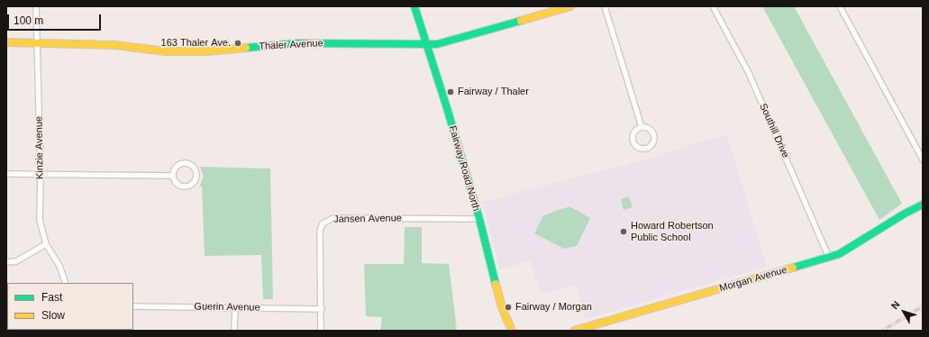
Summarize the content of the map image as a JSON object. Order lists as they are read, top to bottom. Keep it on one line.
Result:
{"streets":{"street":["Thaler Avenue","Southill Drive","Kinzie Avenue","Fairway Road North","Jansen Avenue","Morgan Avenue","Guerin Avenue"]},"crossings":[["Thaler Avenue","Kinzie Avenue"],["Thaler Avenue","Fairway Road North"],["Southill Drive","Morgan Avenue"],["Fairway Road North","Jansen Avenue"],["Jansen Avenue","Guerin Avenue"]],"places":["163 Thaler Ave.","Fairway / Thaler","Howard Robertson Public School","Fairway / Morgan"],"legend":["Fast","Slow"],"scale_bar":"100 m","north":"top left"}
